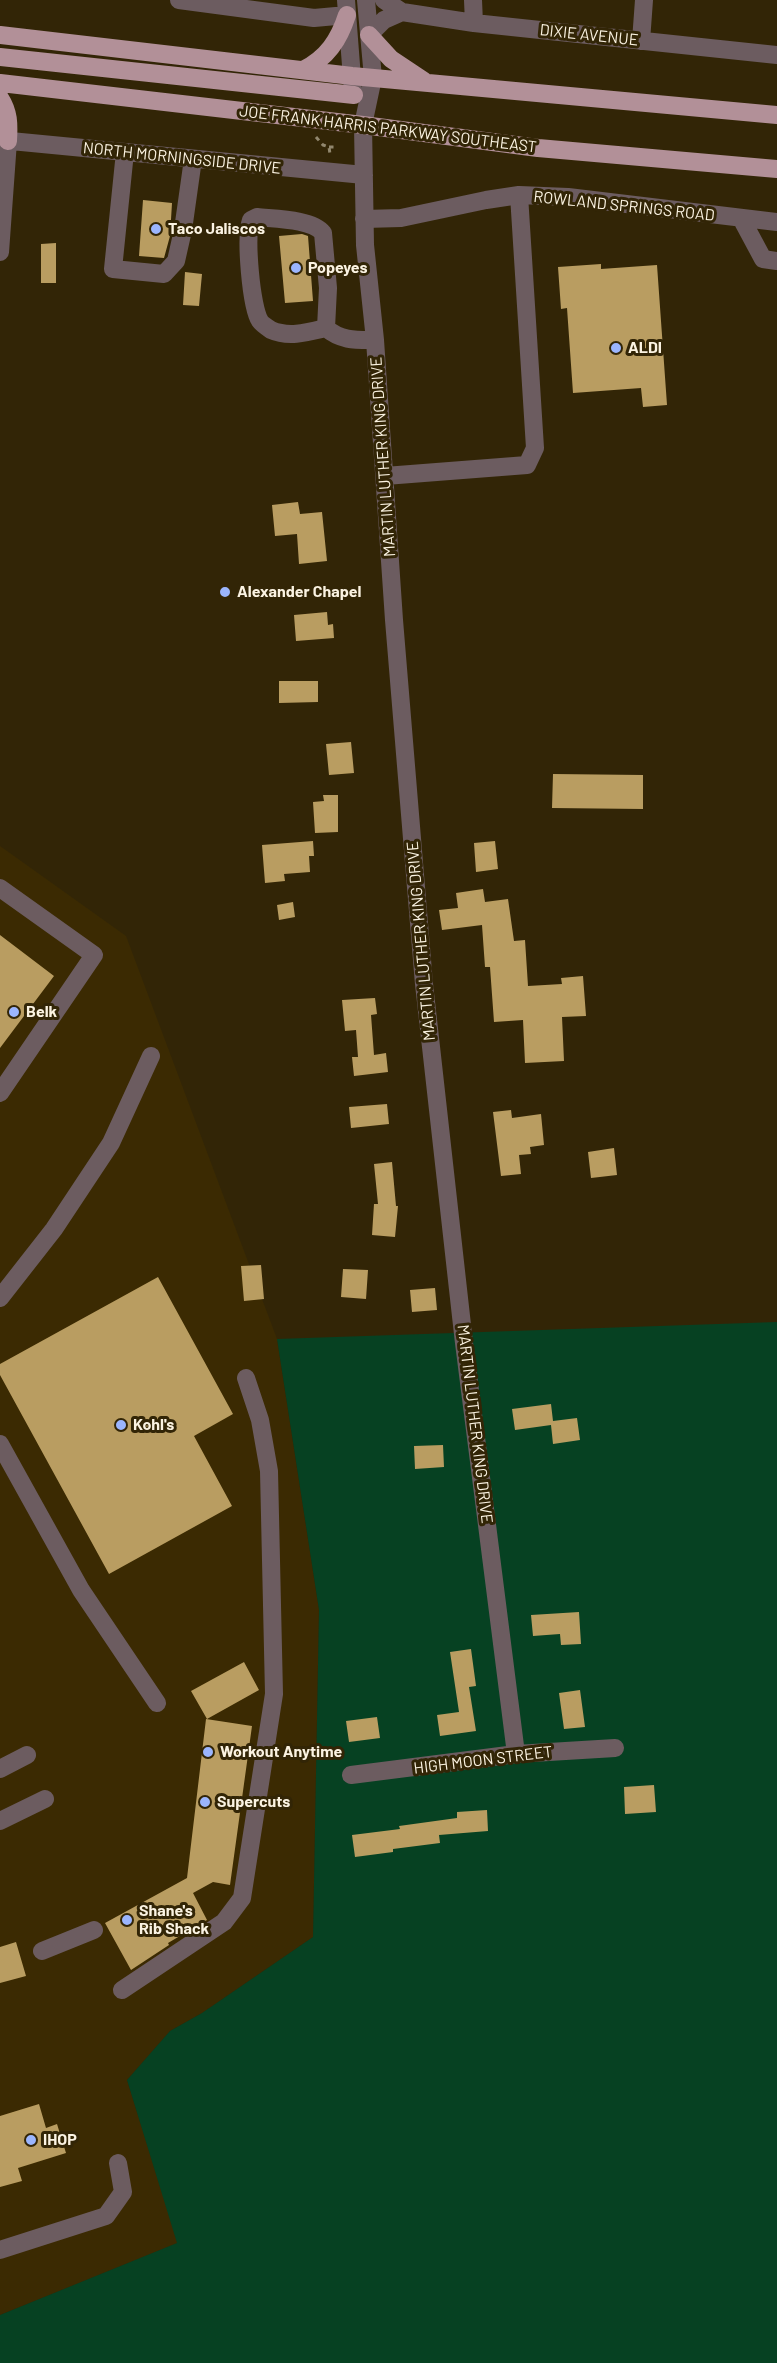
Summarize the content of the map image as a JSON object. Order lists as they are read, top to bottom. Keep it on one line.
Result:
{"streets":{"main road":["JOE FRANK HARRIS PARKWAY SOUTHEAST"],"street":["DIXIE AVENUE","NORTH MORNINGSIDE DRIVE","ROWLAND SPRINGS ROAD","MARTIN LUTHER KING DRIVE","HIGH MOON STREET"]},"crossings":[["JOE FRANK HARRIS PARKWAY SOUTHEAST","MARTIN LUTHER KING DRIVE"],["NORTH MORNINGSIDE DRIVE","MARTIN LUTHER KING DRIVE"],["ROWLAND SPRINGS ROAD","MARTIN LUTHER KING DRIVE"],["MARTIN LUTHER KING DRIVE","HIGH MOON STREET"]],"places":["Taco Jaliscos","Popeyes","ALDI","Alexander Chapel","Belk","Kohl's","Workout Anytime","Supercuts","Shane's Rib Shack","IHOP"]}
